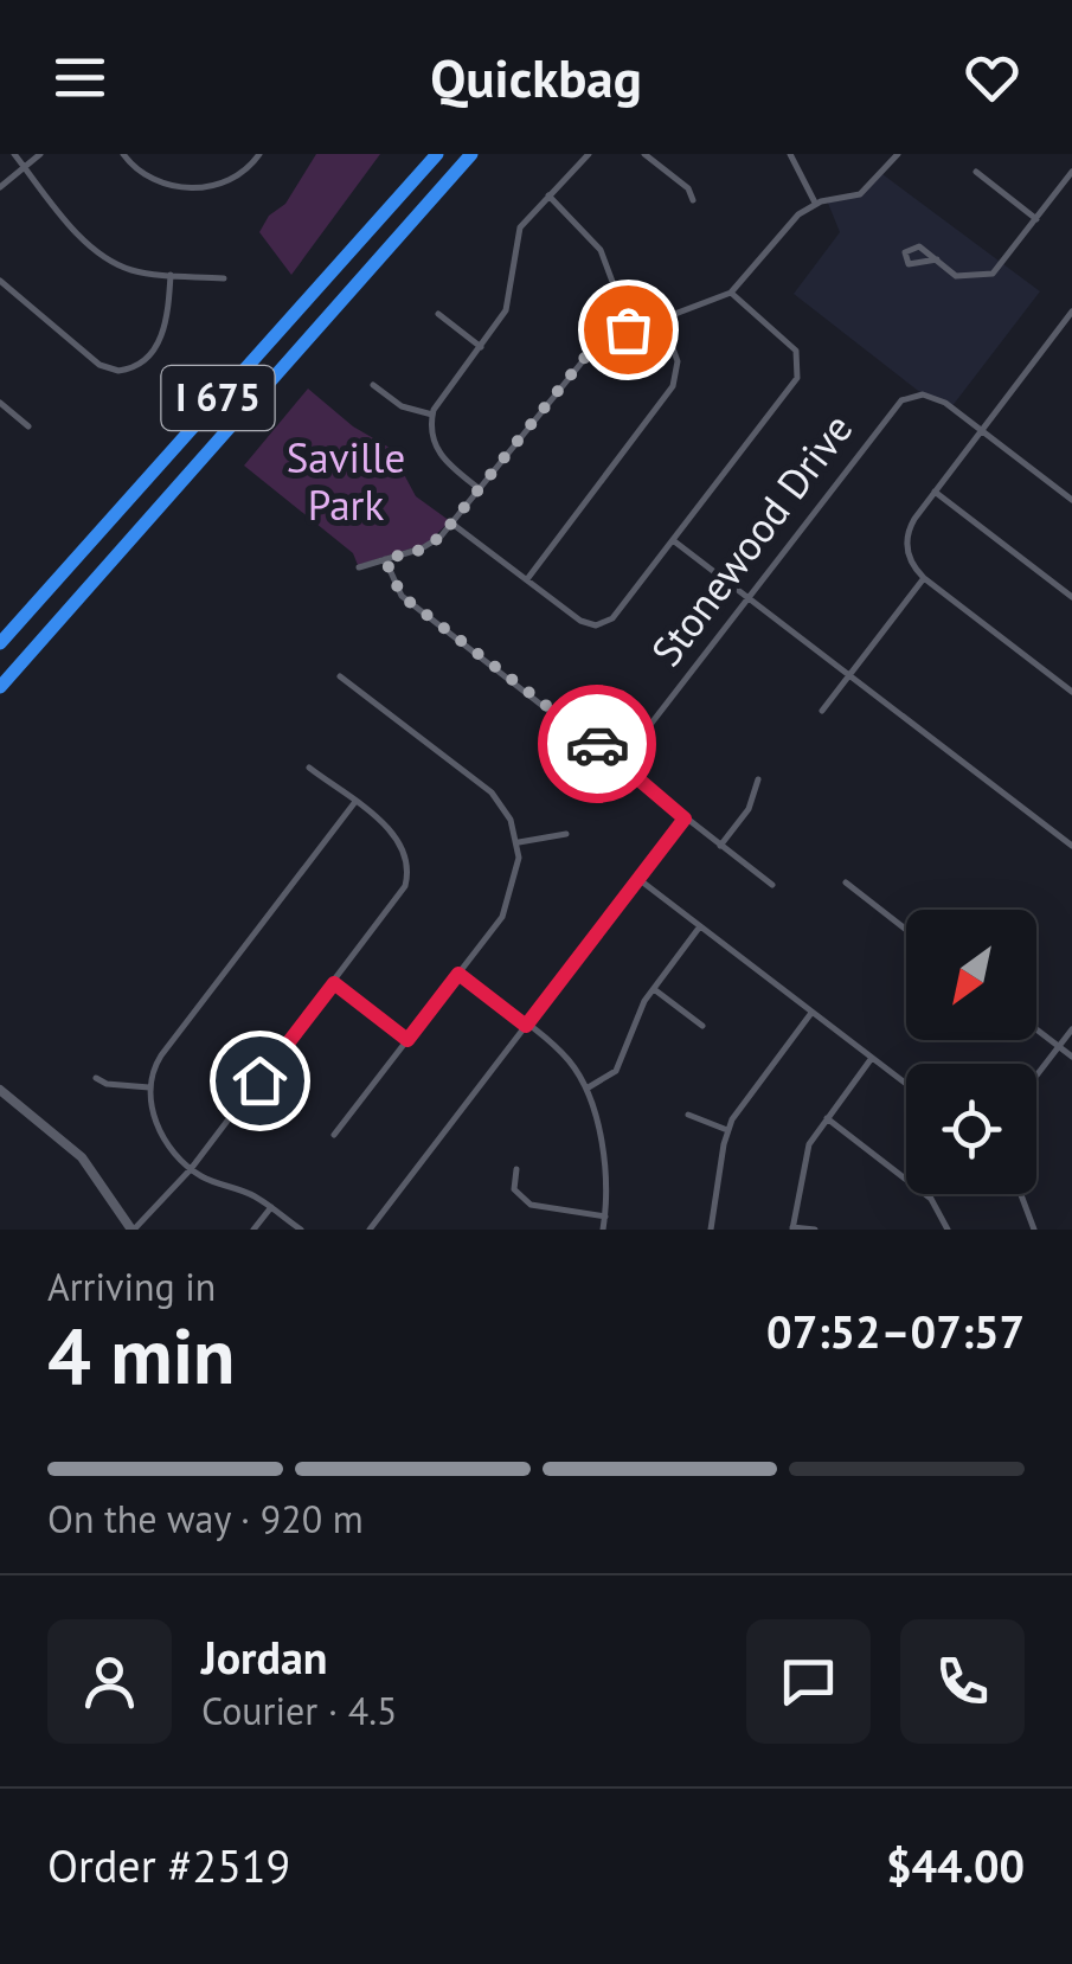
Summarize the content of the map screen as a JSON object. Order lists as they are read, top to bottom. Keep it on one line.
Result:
{"streets":{"highway":["I 675"],"street":["Stonewood Drive"]},"parks":["Saville Park"],"north":"bottom left","page":{"header":"Quickbag","heading":["4 min","Arriving in","07:52–07:57"],"panel":["Jordan","Courier · 4.5","Order #2519","$44.00"],"bar":"On the way · 920 m"}}
